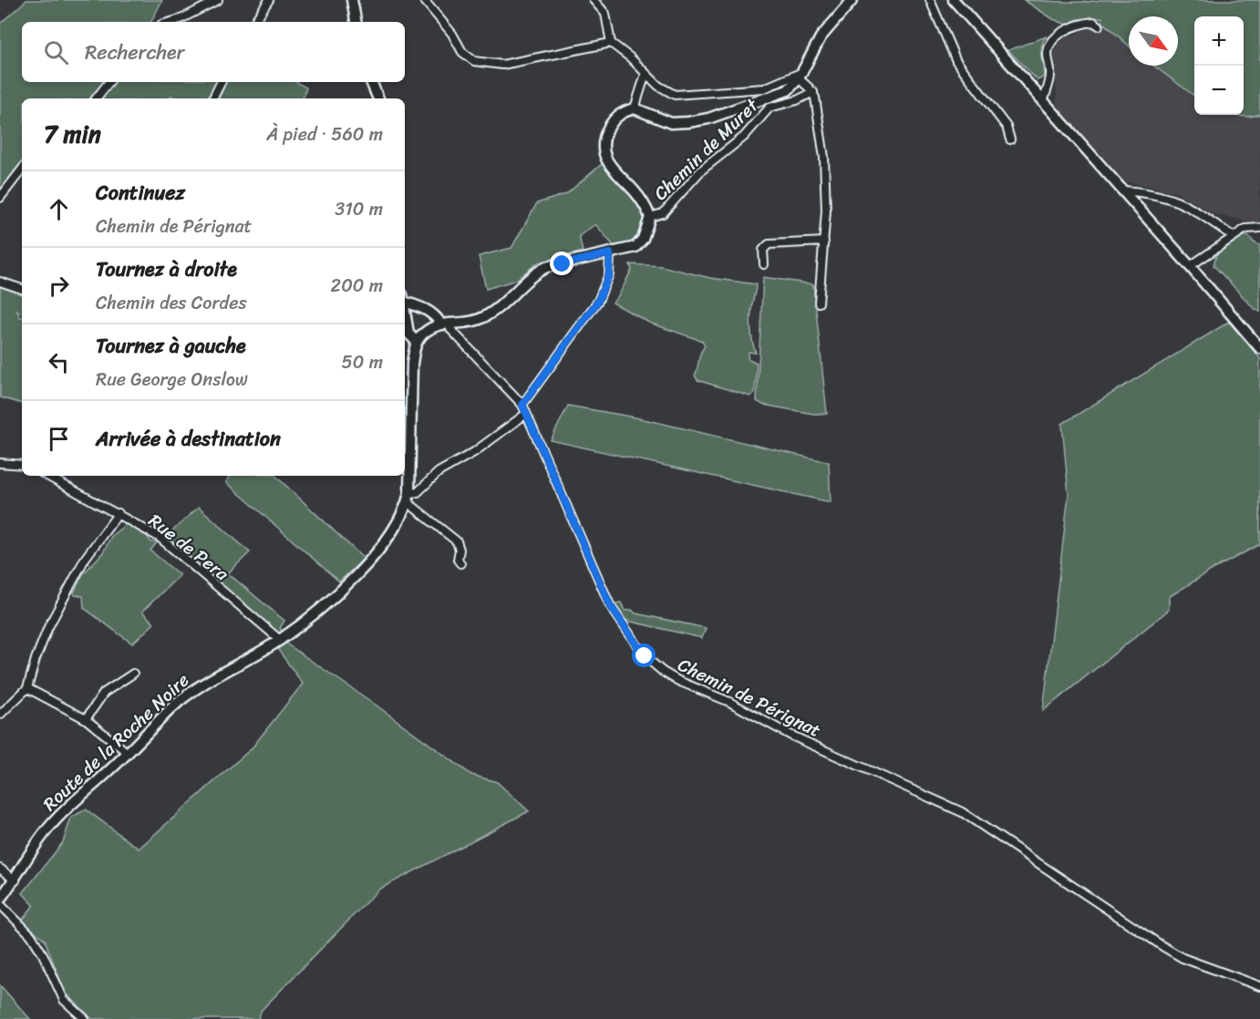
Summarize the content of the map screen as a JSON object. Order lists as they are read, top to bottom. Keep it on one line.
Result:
{"streets":{"street":["Chemin de Muret","Rue de Pera","Chemin de Pérignat","Route de la Roche Noire"]},"crossings":[["Rue de Pera","Route de la Roche Noire"]],"north":"bottom right","page":{"map_buttons":["+","−"],"search":"Rechercher","heading":["7 min","À pied · 560 m"],"list":[["Continuez","Chemin de Pérignat","310 m"],["Tournez à droite","Chemin des Cordes","200 m"],["Tournez à gauche","Rue George Onslow","50 m"],"Arrivée à destination"]}}
